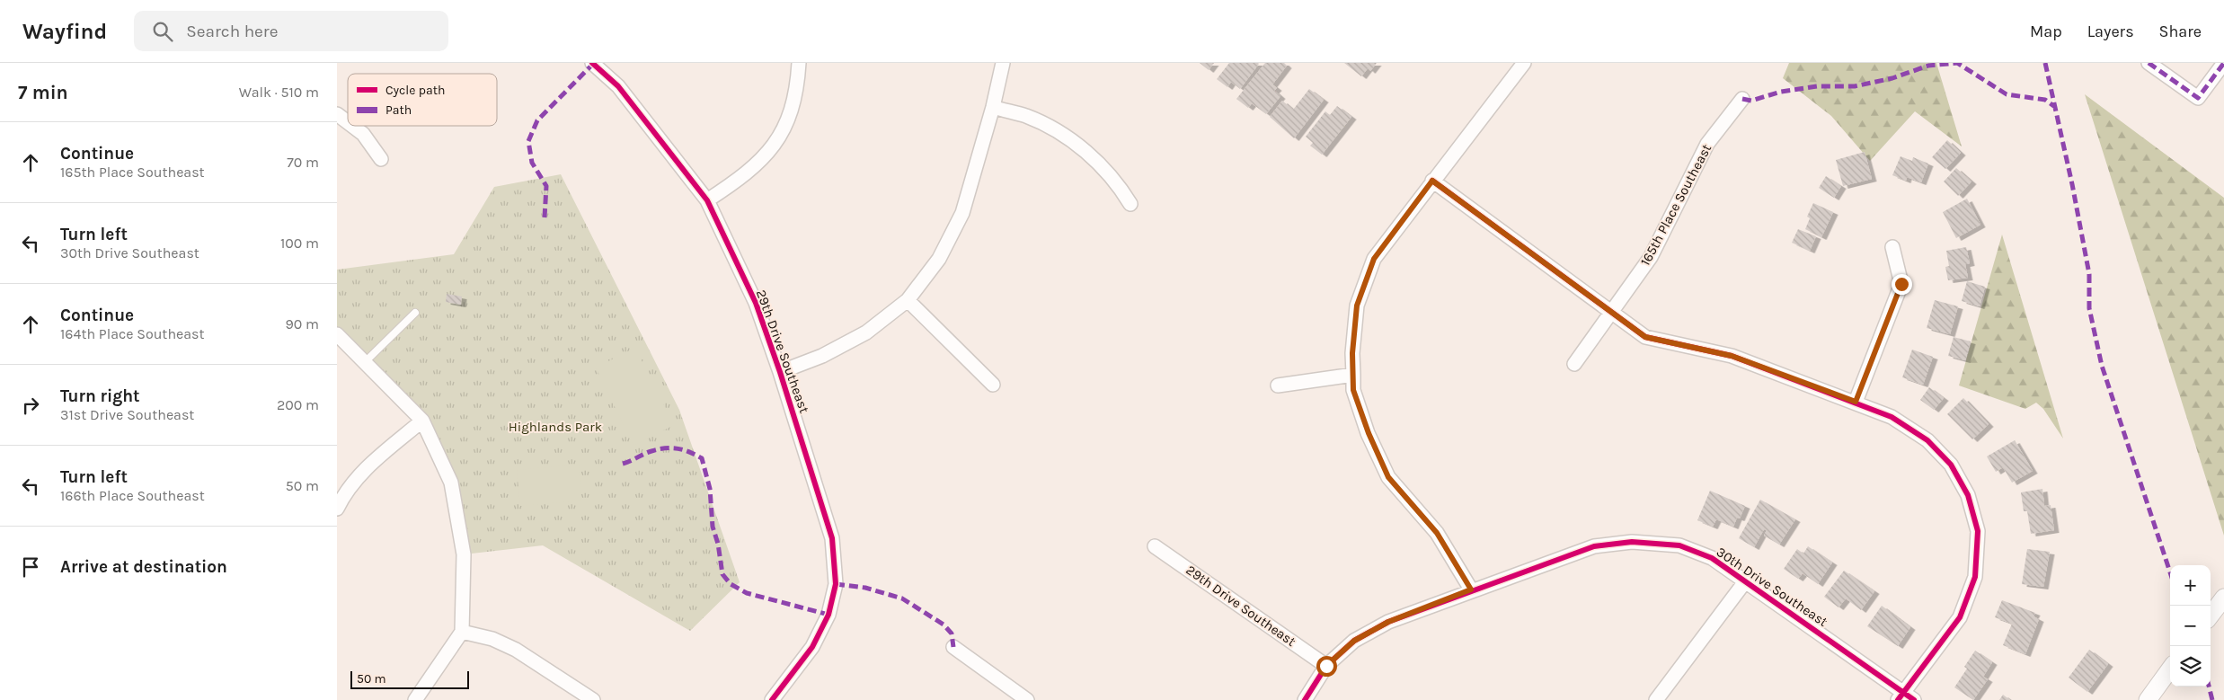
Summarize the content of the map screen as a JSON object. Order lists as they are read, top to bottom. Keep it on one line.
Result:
{"streets":{"street":["165th Place Southeast","29th Drive Southeast","30th Drive Southeast"]},"parks":["Highlands Park"],"legend":["Cycle path","Path"],"scale_bar":"50 m","page":{"header":"Wayfind","search":"Search here","nav":["Map","Layers","Share"],"heading":["7 min","Walk · 510 m"],"list":[["Continue","165th Place Southeast","70 m"],["Turn left","30th Drive Southeast","100 m"],["Continue","164th Place Southeast","90 m"],["Turn right","31st Drive Southeast","200 m"],["Turn left","166th Place Southeast","50 m"],"Arrive at destination"],"map_buttons":["+","−"],"scale":"50 m"}}
